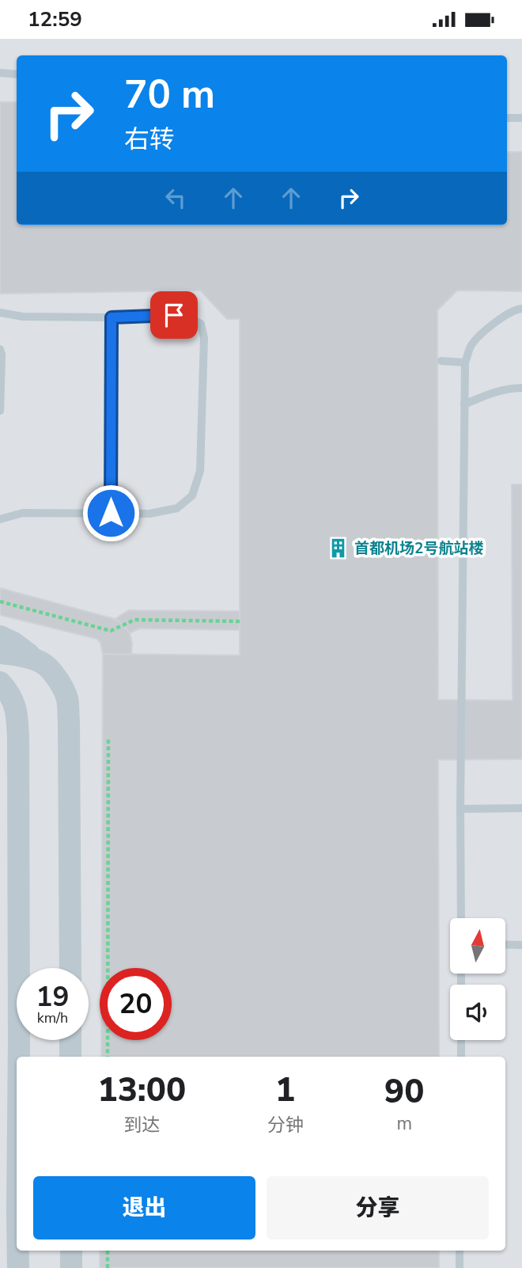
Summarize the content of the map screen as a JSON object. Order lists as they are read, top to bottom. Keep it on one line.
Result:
{"places":{"building":["首都机场2号航站楼"]},"north":"top","page":{"status":"12:59","turn":["70 m","右转"],"speed":"19 km/h","limit":"20","eta":["13:00","到达","1","分钟","90","m"],"buttons":["退出","分享"]}}
